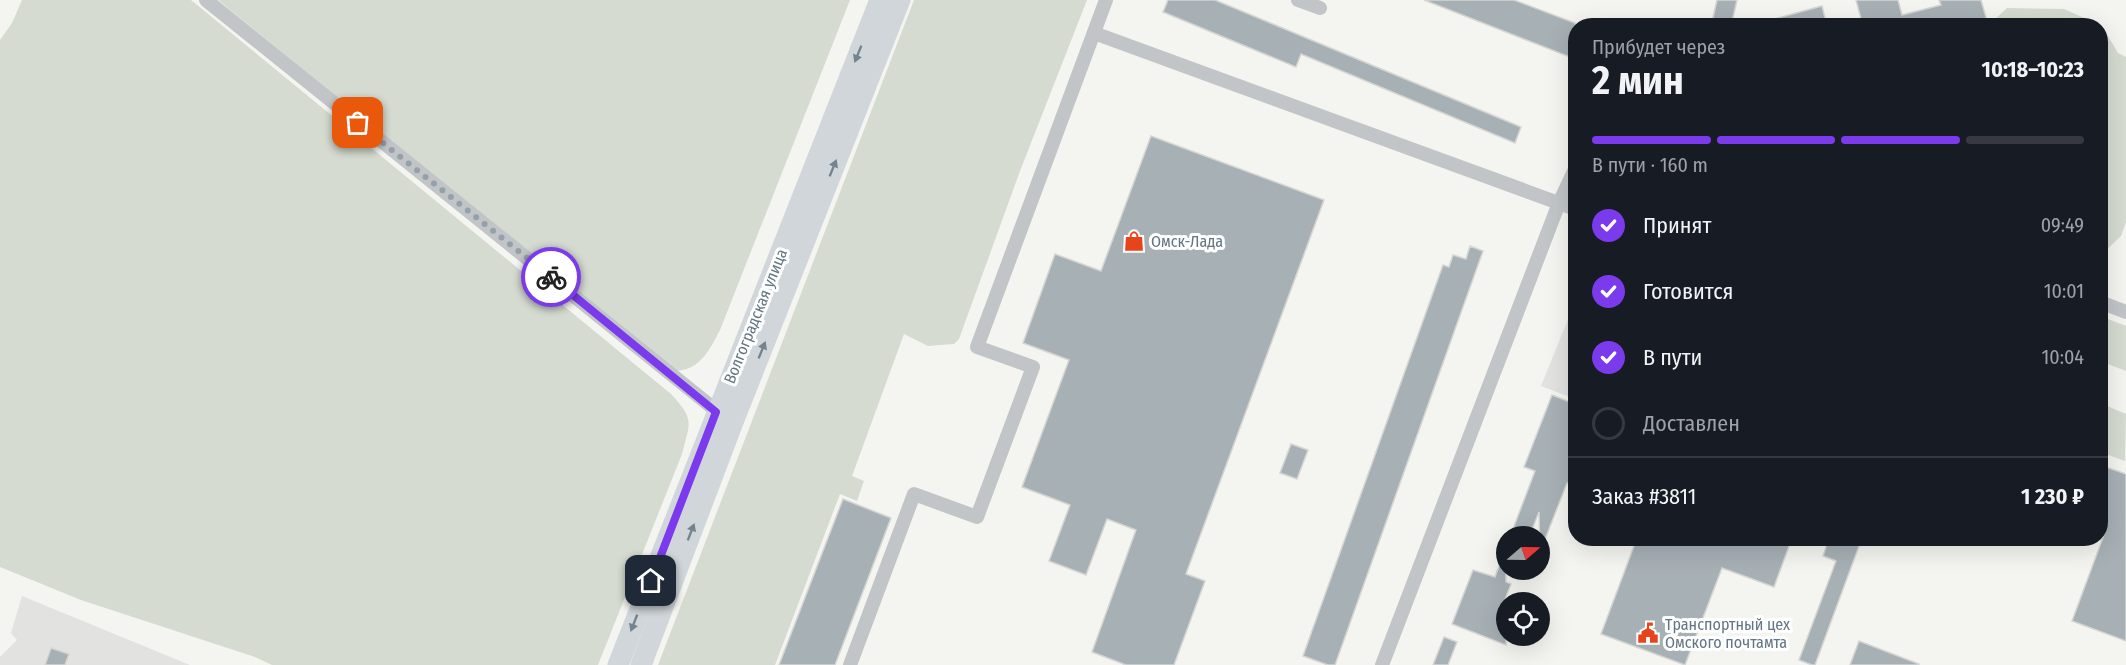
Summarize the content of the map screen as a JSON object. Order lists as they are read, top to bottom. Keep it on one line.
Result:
{"streets":{"main road":["Волгоградская улица"]},"places":{"shop":["Омск-Лада"],"public building":["Транспортный цех Омского почтамта"]},"north":"right","page":{"heading":["2 мин","Прибудет через","10:18–10:23"],"panel":["Заказ #3811","1 230 ₽"],"bar":"В пути · 160 m","list":[["Принят","09:49"],["Готовится","10:01"],["В пути","10:04"],"Доставлен"]}}
